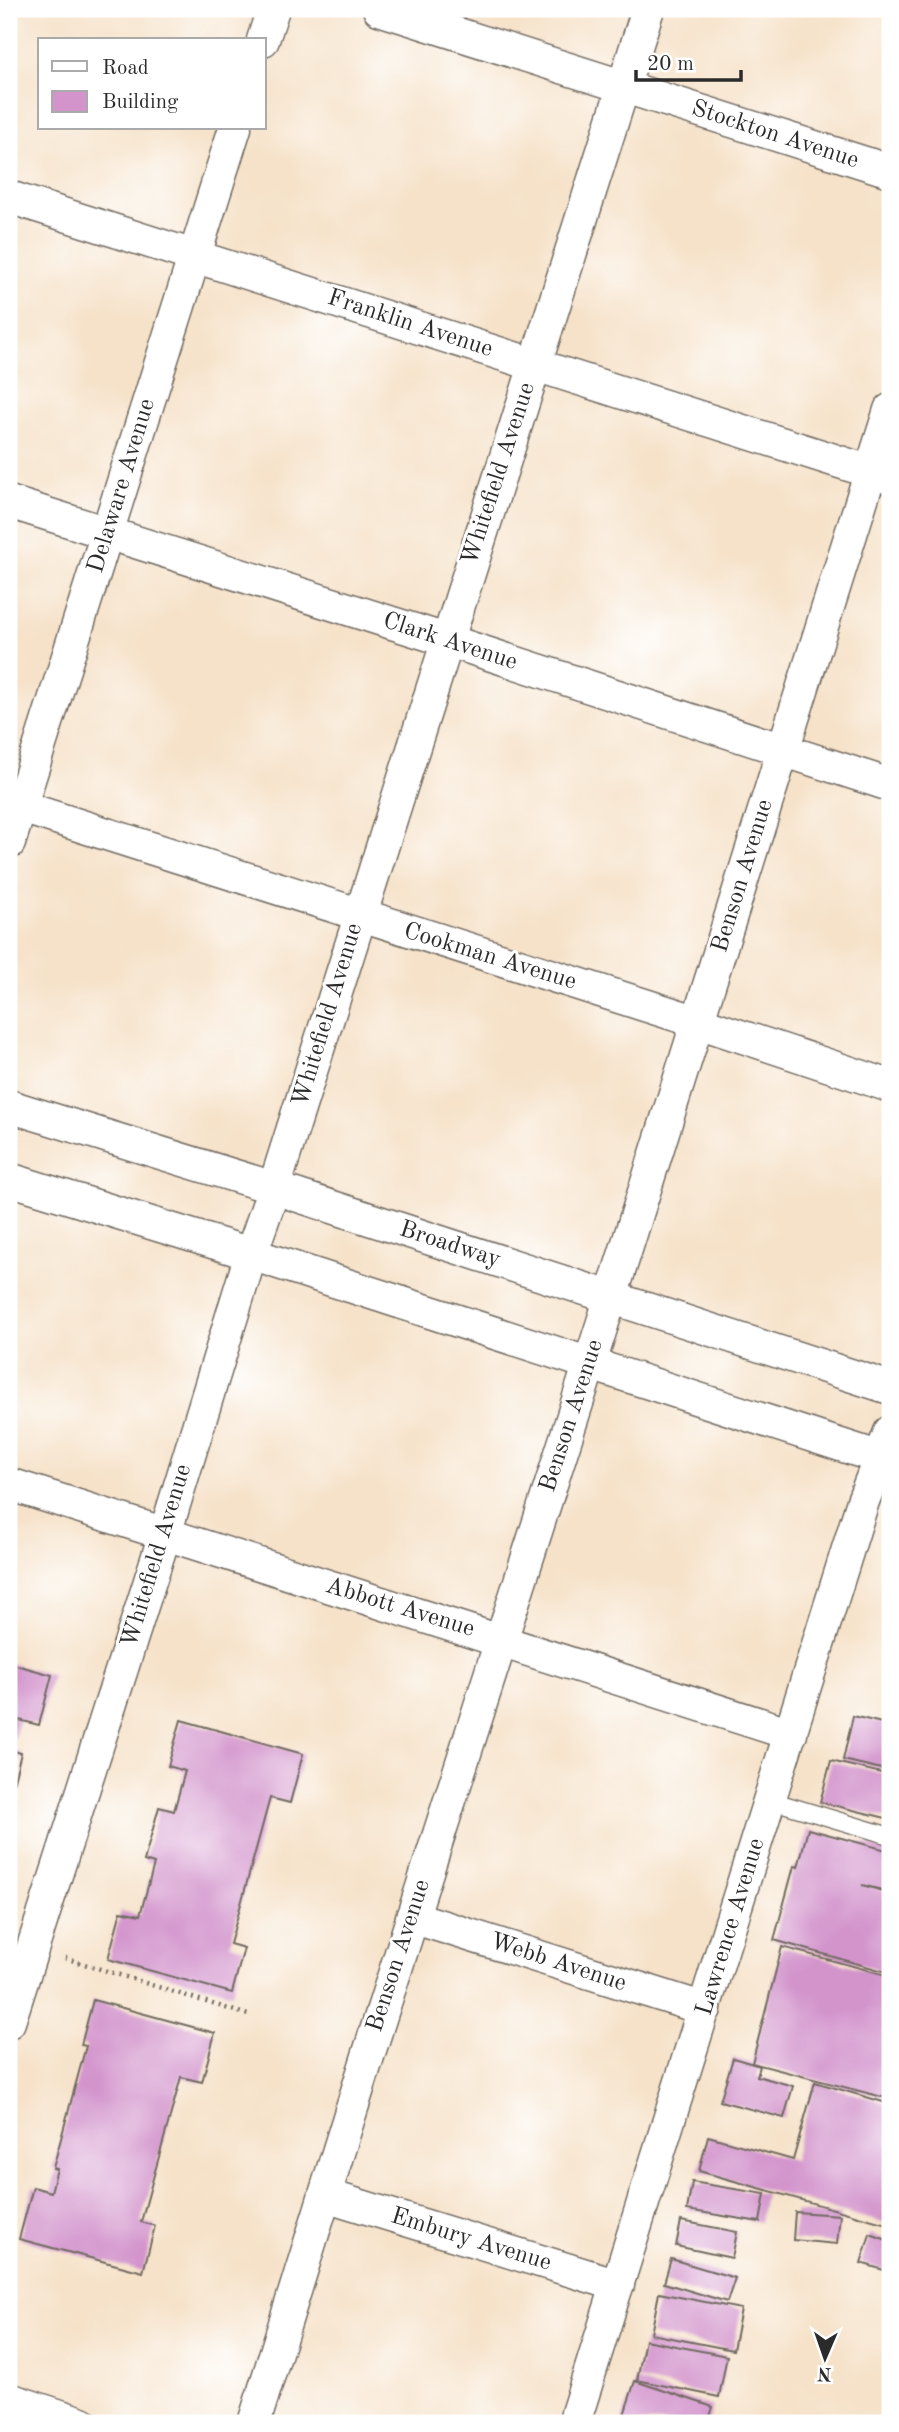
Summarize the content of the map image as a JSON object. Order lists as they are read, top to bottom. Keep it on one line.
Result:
{"streets":{"street":["Stockton Avenue","Franklin Avenue","Whitefield Avenue","Delaware Avenue","Clark Avenue","Benson Avenue","Cookman Avenue","Broadway","Abbott Avenue","Lawrence Avenue","Webb Avenue","Embury Avenue"]},"crossings":[["Stockton Avenue","Whitefield Avenue"],["Franklin Avenue","Whitefield Avenue"],["Franklin Avenue","Delaware Avenue"],["Franklin Avenue","Benson Avenue"],["Whitefield Avenue","Clark Avenue"],["Whitefield Avenue","Cookman Avenue"],["Whitefield Avenue","Broadway"],["Whitefield Avenue","Abbott Avenue"],["Delaware Avenue","Clark Avenue"],["Delaware Avenue","Cookman Avenue"],["Clark Avenue","Benson Avenue"],["Benson Avenue","Cookman Avenue"],["Benson Avenue","Broadway"],["Benson Avenue","Abbott Avenue"],["Benson Avenue","Webb Avenue"],["Benson Avenue","Embury Avenue"],["Abbott Avenue","Lawrence Avenue"],["Lawrence Avenue","Webb Avenue"],["Lawrence Avenue","Embury Avenue"]],"legend":["Road","Building"],"scale_bar":"20 m","north":"bottom"}
